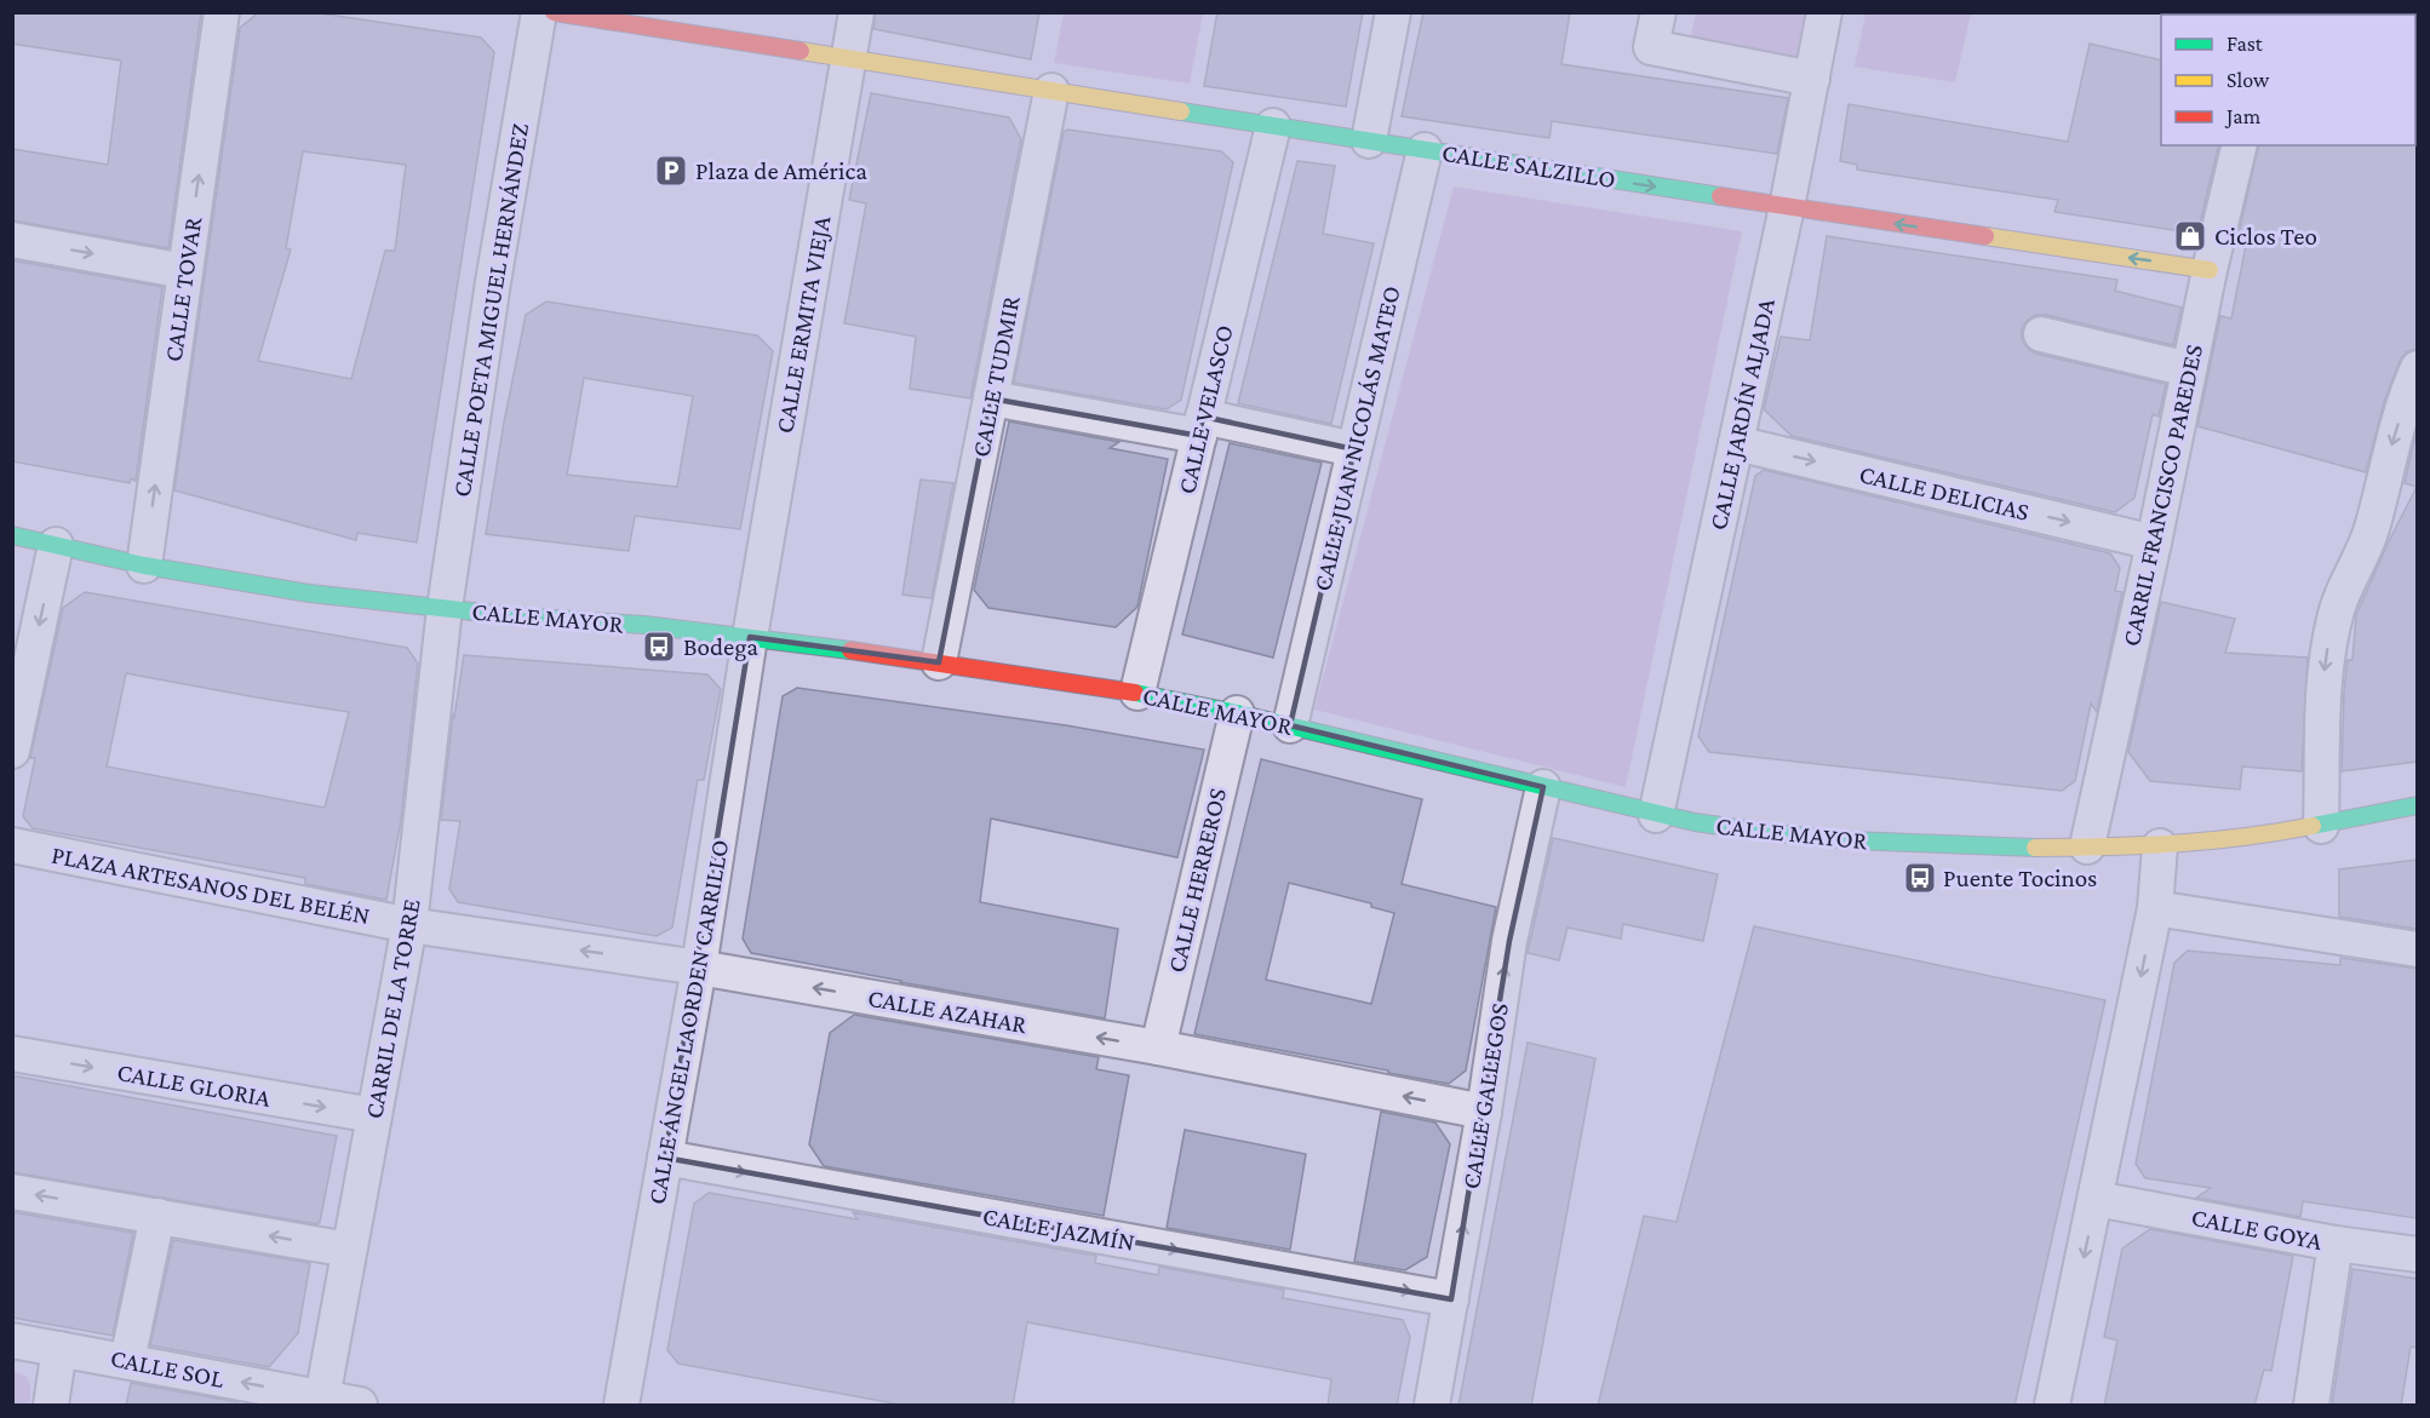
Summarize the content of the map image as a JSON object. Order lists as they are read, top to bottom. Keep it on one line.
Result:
{"streets":{"main road":["CALLE SALZILLO","CALLE MAYOR"],"street":["CALLE TOVAR","CALLE POETA MIGUEL HERNÁNDEZ","CALLE ERMITA VIEJA","CALLE TUDMIR","CALLE VELASCO","CALLE JARDÍN ALJADA","CALLE JUAN NICOLÁS MATEO","CALLE DELICIAS","CARRIL FRANCISCO PAREDES","CALLE HERREROS","PLAZA ARTESANOS DEL BELÉN","CARRIL DE LA TORRE","CALLE AZAHAR","CALLE ÁNGEL LAORDEN CARRILLO","CALLE GLORIA","CALLE GALLEGOS","CALLE JAZMÍN","CALLE GOYA","CALLE SOL"]},"crossings":[["CALLE SALZILLO","CALLE ERMITA VIEJA"],["CALLE SALZILLO","CALLE TUDMIR"],["CALLE SALZILLO","CALLE VELASCO"],["CALLE SALZILLO","CALLE JARDÍN ALJADA"],["CALLE SALZILLO","CALLE JUAN NICOLÁS MATEO"],["CALLE SALZILLO","CARRIL FRANCISCO PAREDES"],["CALLE TOVAR","CALLE MAYOR"],["CALLE POETA MIGUEL HERNÁNDEZ","CALLE MAYOR"],["CALLE POETA MIGUEL HERNÁNDEZ","CARRIL DE LA TORRE"],["CALLE ERMITA VIEJA","CALLE MAYOR"],["CALLE ERMITA VIEJA","CALLE ÁNGEL LAORDEN CARRILLO"],["CALLE TUDMIR","CALLE MAYOR"],["CALLE VELASCO","CALLE MAYOR"],["CALLE JARDÍN ALJADA","CALLE DELICIAS"],["CALLE JARDÍN ALJADA","CALLE MAYOR"],["CALLE JUAN NICOLÁS MATEO","CALLE MAYOR"],["CALLE DELICIAS","CARRIL FRANCISCO PAREDES"],["CARRIL FRANCISCO PAREDES","CALLE MAYOR"],["CALLE MAYOR","CALLE HERREROS"],["CALLE MAYOR","CARRIL DE LA TORRE"],["CALLE MAYOR","CALLE ÁNGEL LAORDEN CARRILLO"],["CALLE MAYOR","CALLE GALLEGOS"],["CALLE HERREROS","CALLE AZAHAR"],["PLAZA ARTESANOS DEL BELÉN","CARRIL DE LA TORRE"],["PLAZA ARTESANOS DEL BELÉN","CALLE AZAHAR"],["CARRIL DE LA TORRE","CALLE AZAHAR"],["CARRIL DE LA TORRE","CALLE GLORIA"],["CARRIL DE LA TORRE","CALLE SOL"],["CALLE AZAHAR","CALLE ÁNGEL LAORDEN CARRILLO"],["CALLE AZAHAR","CALLE GALLEGOS"],["CALLE ÁNGEL LAORDEN CARRILLO","CALLE JAZMÍN"],["CALLE GALLEGOS","CALLE JAZMÍN"]],"one_way":["CALLE TOVAR","CALLE AZAHAR","CALLE GALLEGOS","CALLE JAZMÍN"],"places":{"parking":["Plaza de América"],"shop":["Ciclos Teo"],"bus stop":["Bodega","Puente Tocinos"]},"legend":["Fast","Slow","Jam"]}
